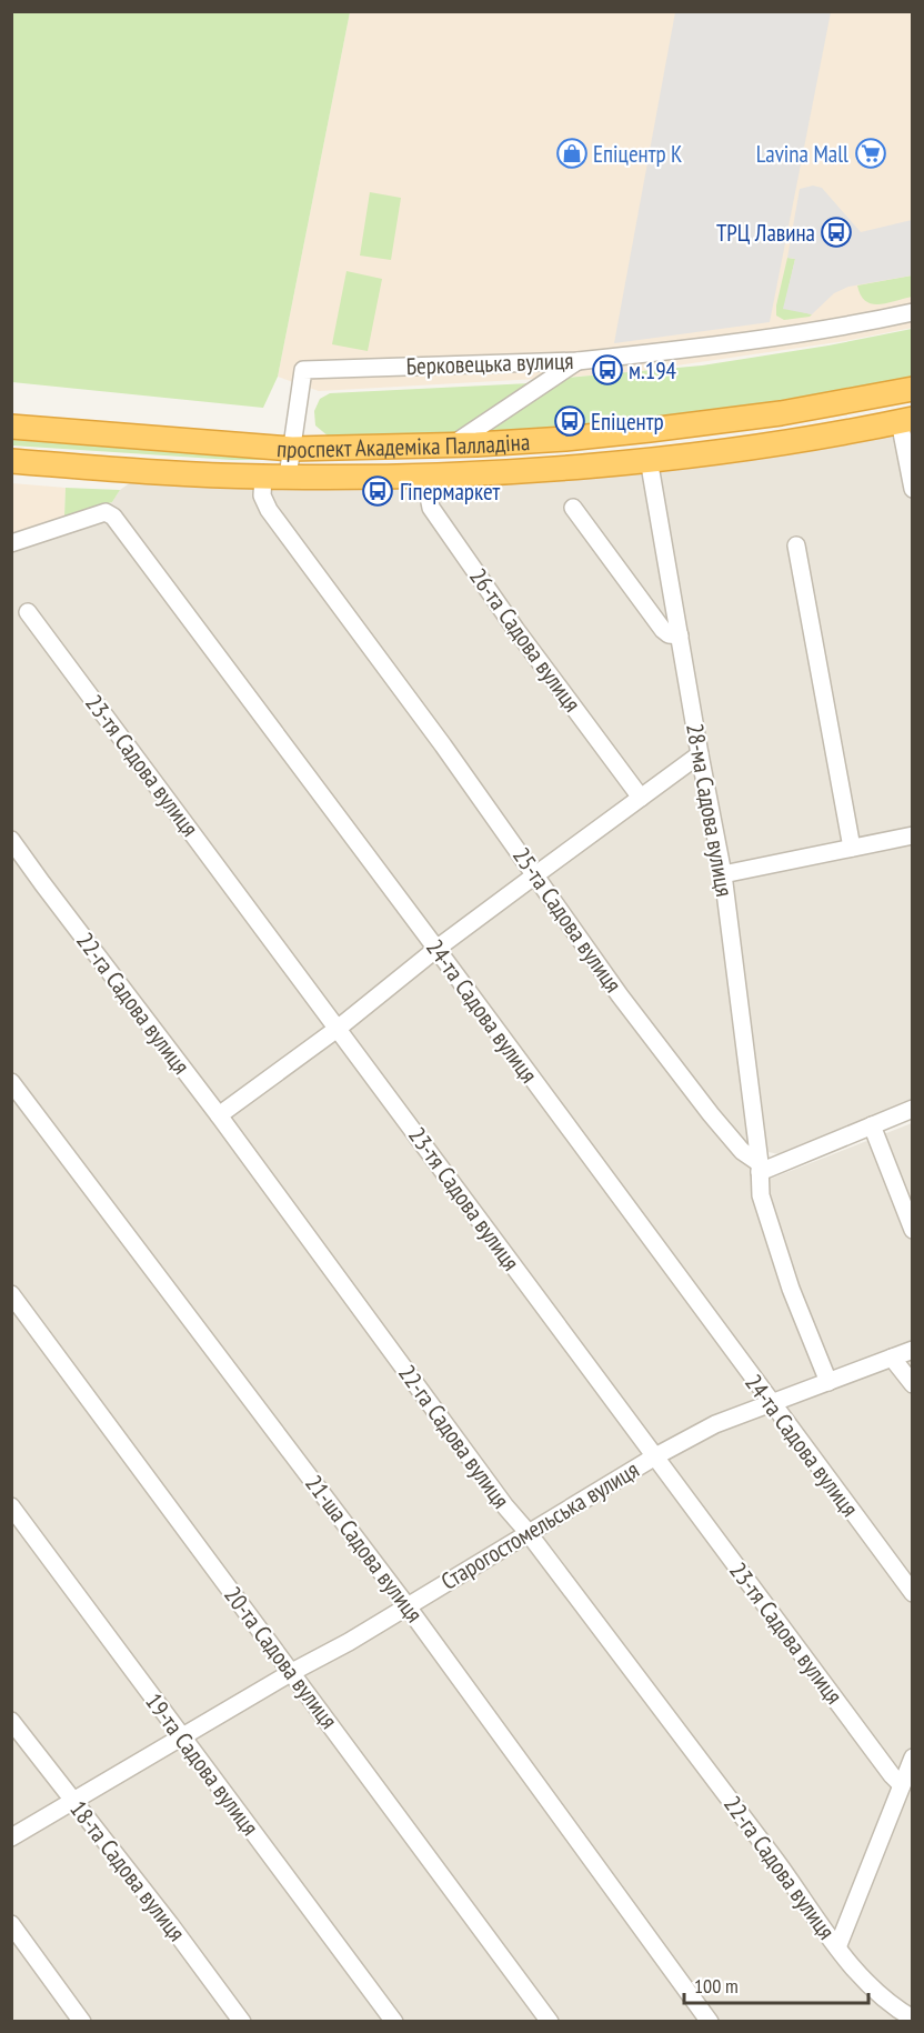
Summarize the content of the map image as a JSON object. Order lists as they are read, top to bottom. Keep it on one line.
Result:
{"streets":{"highway":["проспект Академіка Палладіна"],"street":["Берковецька вулиця","26-та Садова вулиця","23-тя Садова вулиця","28-ма Садова вулиця","25-та Садова вулиця","22-га Садова вулиця","24-та Садова вулиця","Старогостомельська вулиця","21-ша Садова вулиця","20-та Садова вулиця","19-та Садова вулиця","18-та Садова вулиця"]},"crossings":[["Берковецька вулиця","проспект Академіка Палладіна"],["проспект Академіка Палладіна","26-та Садова вулиця"],["проспект Академіка Палладіна","28-ма Садова вулиця"],["проспект Академіка Палладіна","25-та Садова вулиця"],["23-тя Садова вулиця","Старогостомельська вулиця"],["28-ма Садова вулиця","25-та Садова вулиця"],["22-га Садова вулиця","Старогостомельська вулиця"],["24-та Садова вулиця","Старогостомельська вулиця"],["Старогостомельська вулиця","21-ша Садова вулиця"],["Старогостомельська вулиця","20-та Садова вулиця"],["Старогостомельська вулиця","19-та Садова вулиця"],["Старогостомельська вулиця","18-та Садова вулиця"]],"places":{"shop":["Епіцентр К"],"supermarket":["Lavina Mall"],"bus stop":["ТРЦ Лавина","м.194","Епіцентр","Гіпермаркет"]},"scale_bar":"100 m"}
